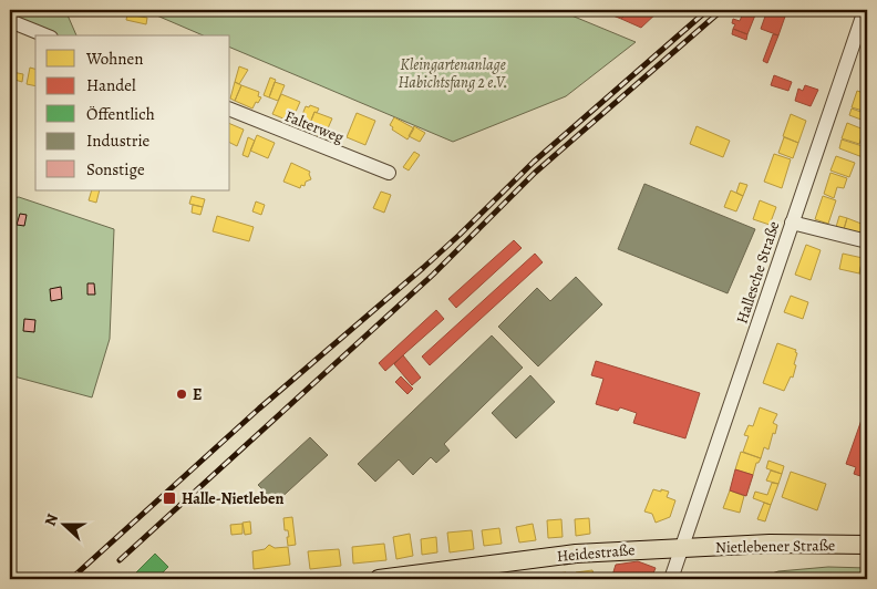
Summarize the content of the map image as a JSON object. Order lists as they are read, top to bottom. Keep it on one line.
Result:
{"streets":{"main road":["Nietlebener Straße","Heidestraße"],"street":["Falterweg","Hallesche Straße"]},"crossings":[["Hallesche Straße","Nietlebener Straße"],["Hallesche Straße","Heidestraße"],["Nietlebener Straße","Heidestraße"]],"parks":["Kleingartenanlage Habichtsfang 2 e.V."],"places":{"other":["E"],"transit":["Halle-Nietleben"]},"legend":["Wohnen","Handel","Öffentlich","Industrie","Sonstige"],"north":"left"}
